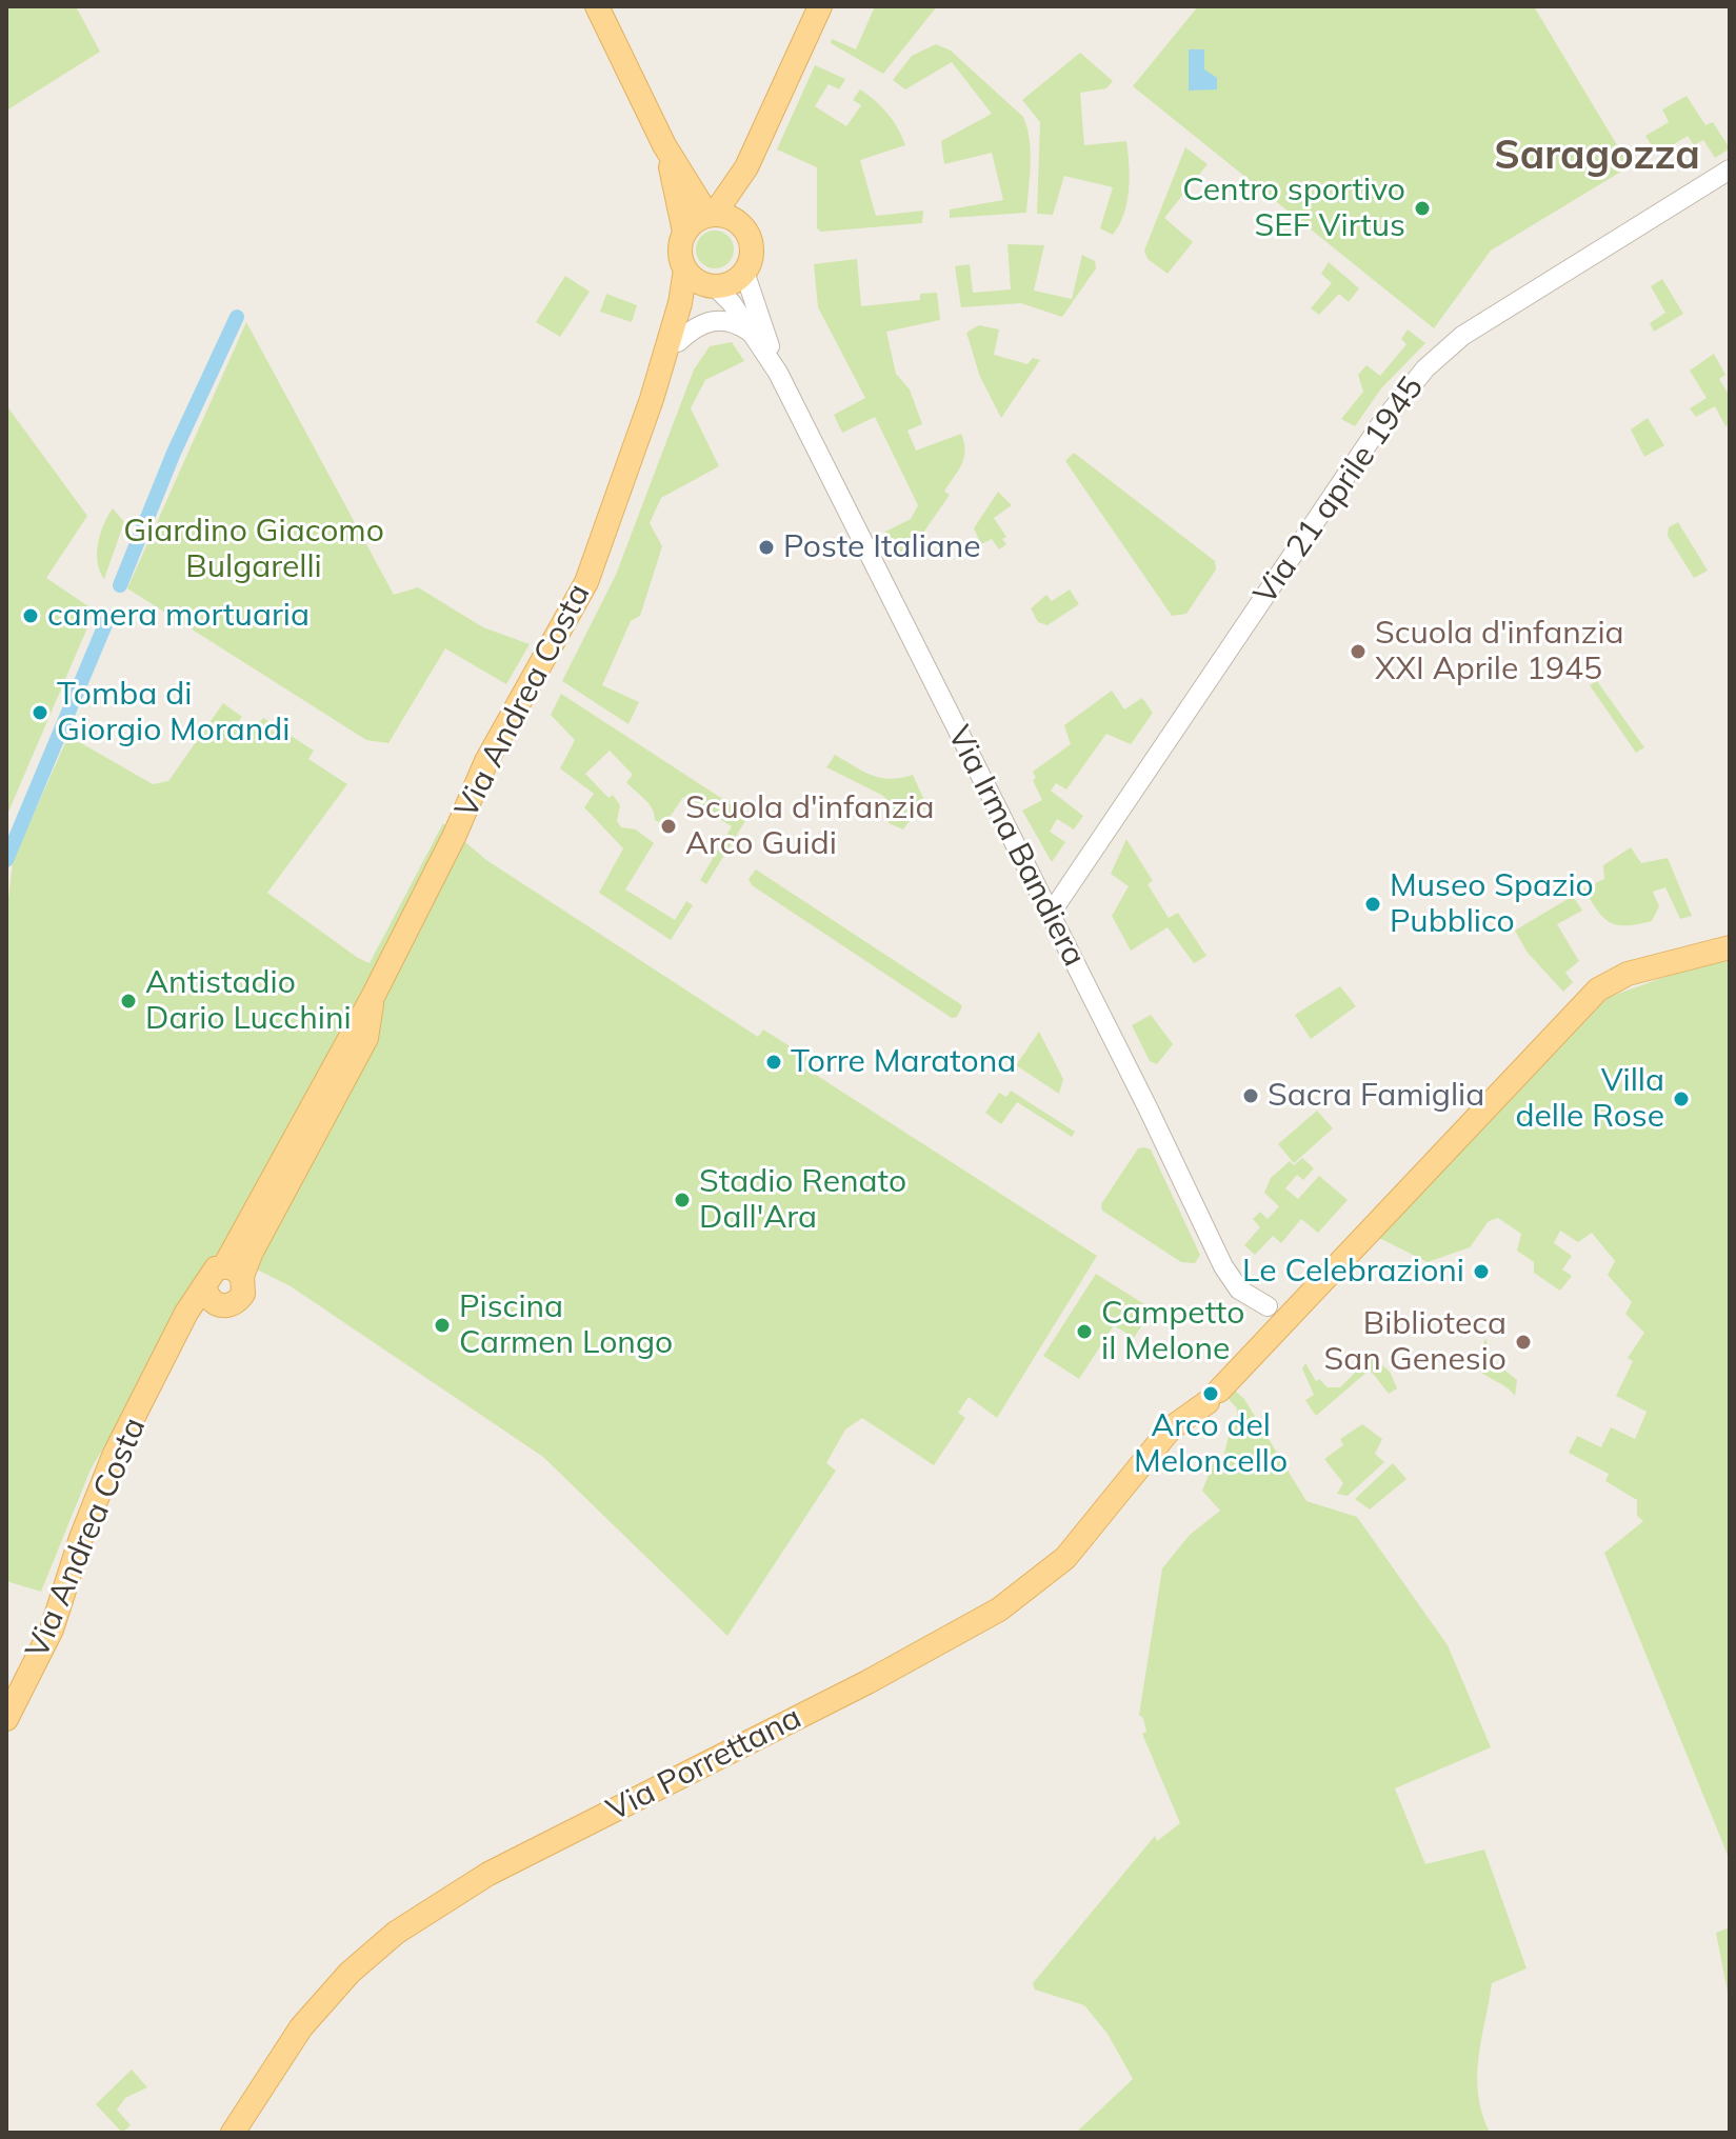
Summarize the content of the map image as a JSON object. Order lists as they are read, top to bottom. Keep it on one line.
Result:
{"streets":{"main road":["Via Andrea Costa","Via Porrettana"],"street":["Via 21 aprile 1945","Via Irma Bandiera"]},"crossings":[["Via 21 aprile 1945","Via Irma Bandiera"],["Via Andrea Costa","Via Irma Bandiera"],["Via Irma Bandiera","Via Porrettana"]],"districts":["Saragozza"],"parks":["Giardino Giacomo Bulgarelli"],"places":["Centro sportivo SEF Virtus","Poste Italiane","camera mortuaria","Scuola d'infanzia XXI Aprile 1945","Tomba di Giorgio Morandi","Scuola d'infanzia Arco Guidi","Museo Spazio Pubblico","Antistadio Dario Lucchini","Torre Maratona","Sacra Famiglia","Villa delle Rose","Stadio Renato Dall'Ara","Le Celebrazioni","Piscina Carmen Longo","Campetto il Melone","Biblioteca San Genesio","Arco del Meloncello"]}
